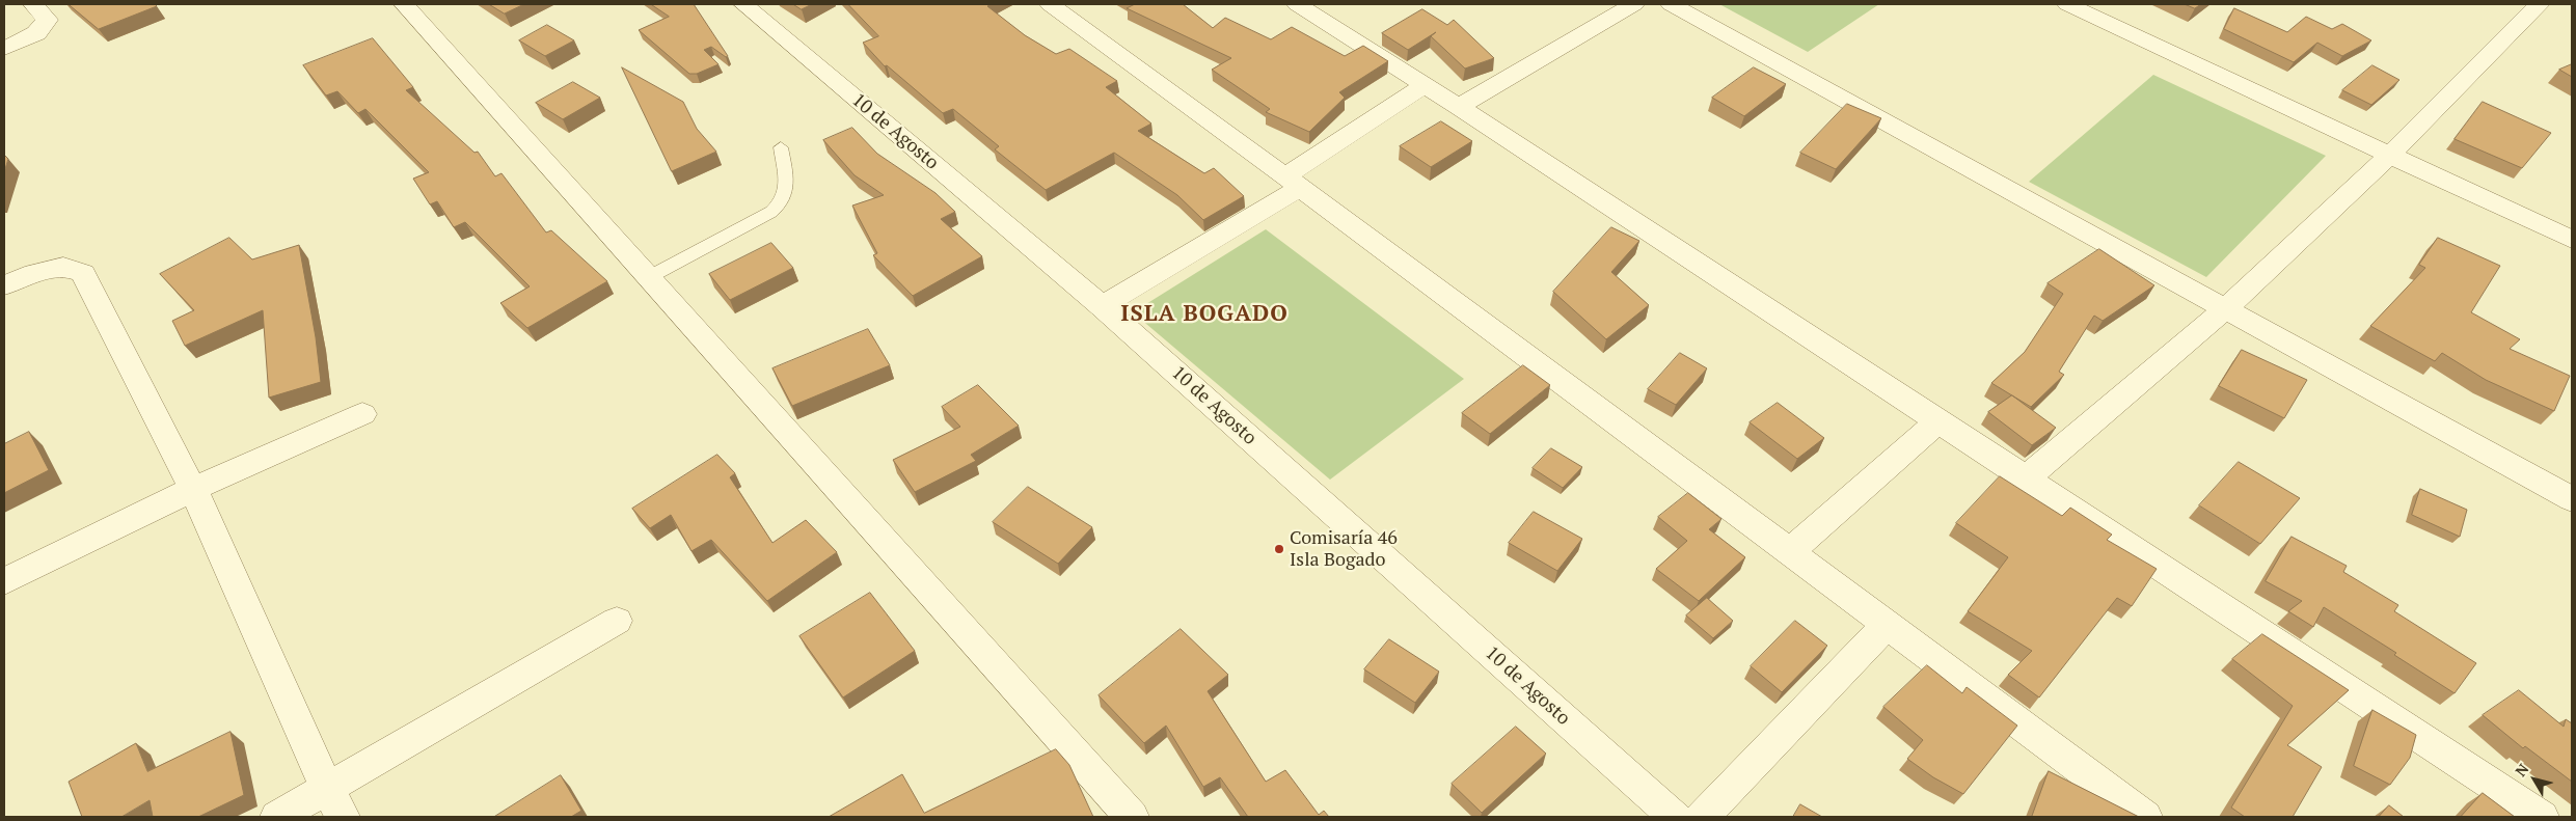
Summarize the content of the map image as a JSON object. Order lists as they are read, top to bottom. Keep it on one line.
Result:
{"streets":{"street":["10 de Agosto"]},"districts":["ISLA BOGADO"],"places":["Comisaría 46 Isla Bogado"],"north":"top left"}
